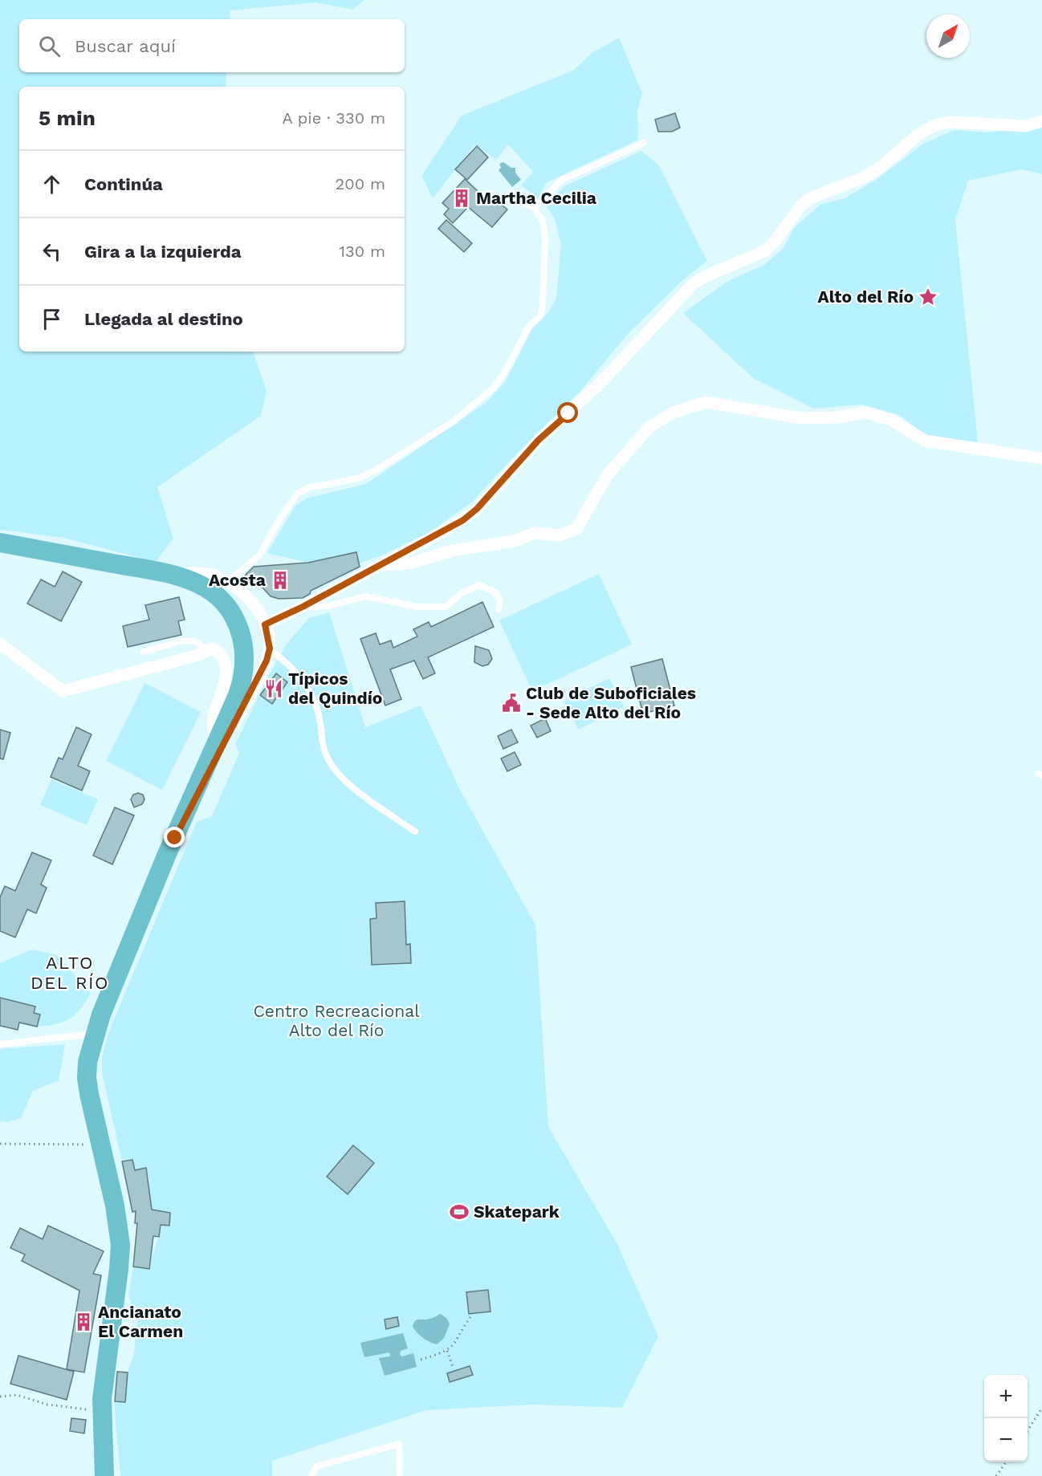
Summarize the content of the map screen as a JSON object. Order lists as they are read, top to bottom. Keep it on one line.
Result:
{"districts":["ALTO DEL RÍO"],"parks":["Centro Recreacional Alto del Río"],"places":{"building":["Martha Cecilia","Acosta","Ancianato El Carmen"],"place":["Alto del Río"],"restaurant":["Típicos del Quindío"],"public building":["Club de Suboficiales - Sede Alto del Río"],"sports":["Skatepark"]},"north":"top right","page":{"search":"Buscar aquí","heading":["5 min","A pie · 330 m"],"list":[["Continúa","200 m"],["Gira a la izquierda","130 m"],"Llegada al destino"],"map_buttons":["+","−"]}}
